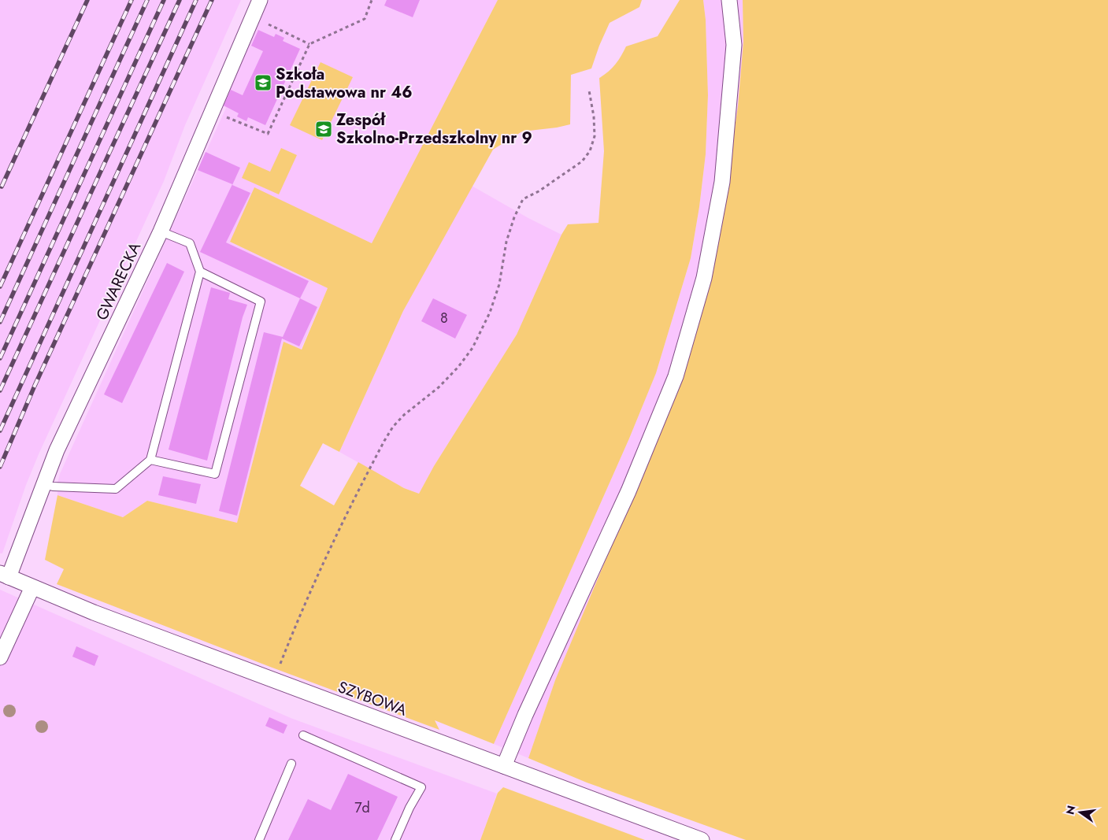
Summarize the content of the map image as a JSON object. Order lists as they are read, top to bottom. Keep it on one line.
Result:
{"streets":{"street":["GWARECKA","SZYBOWA"]},"crossings":[["GWARECKA","SZYBOWA"]],"places":{"school or university":["Szkoła Podstawowa nr 46","Zespół Szkolno-Przedszkolny nr 9"]},"house_numbers":["8","7d"],"north":"left"}
